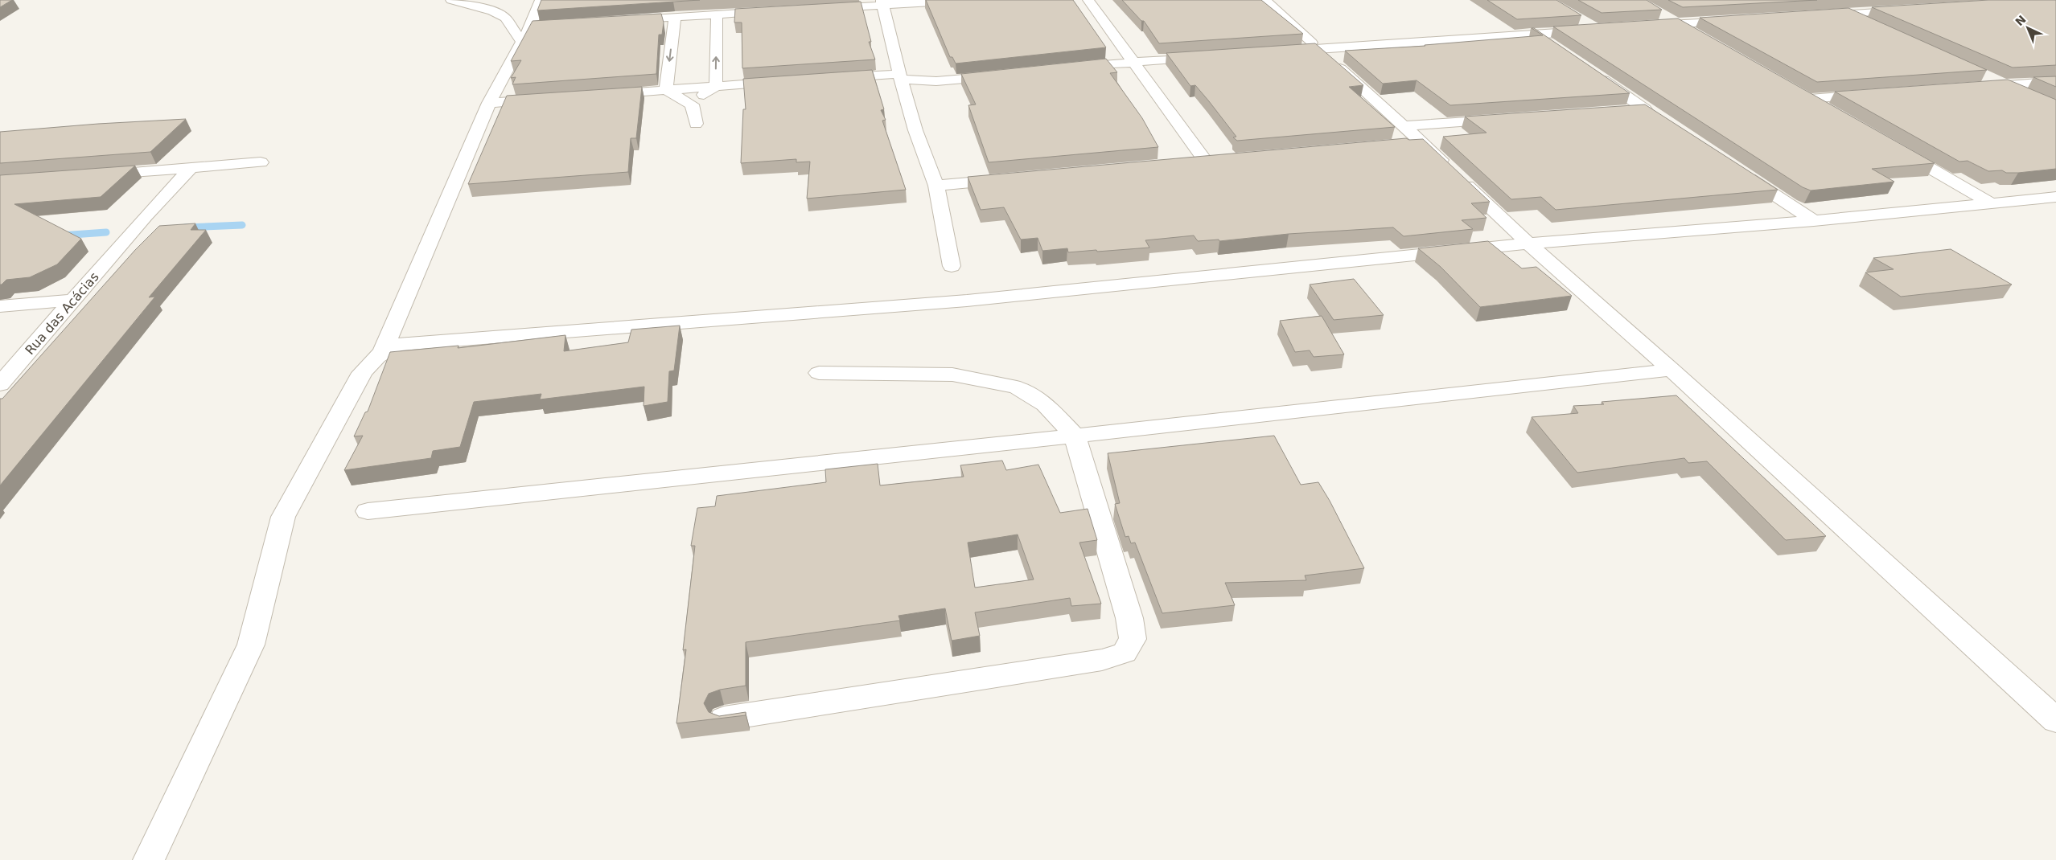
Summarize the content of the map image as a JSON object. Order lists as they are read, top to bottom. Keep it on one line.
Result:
{"streets":{"street":["Rua das Acácias"]},"north":"top left"}
